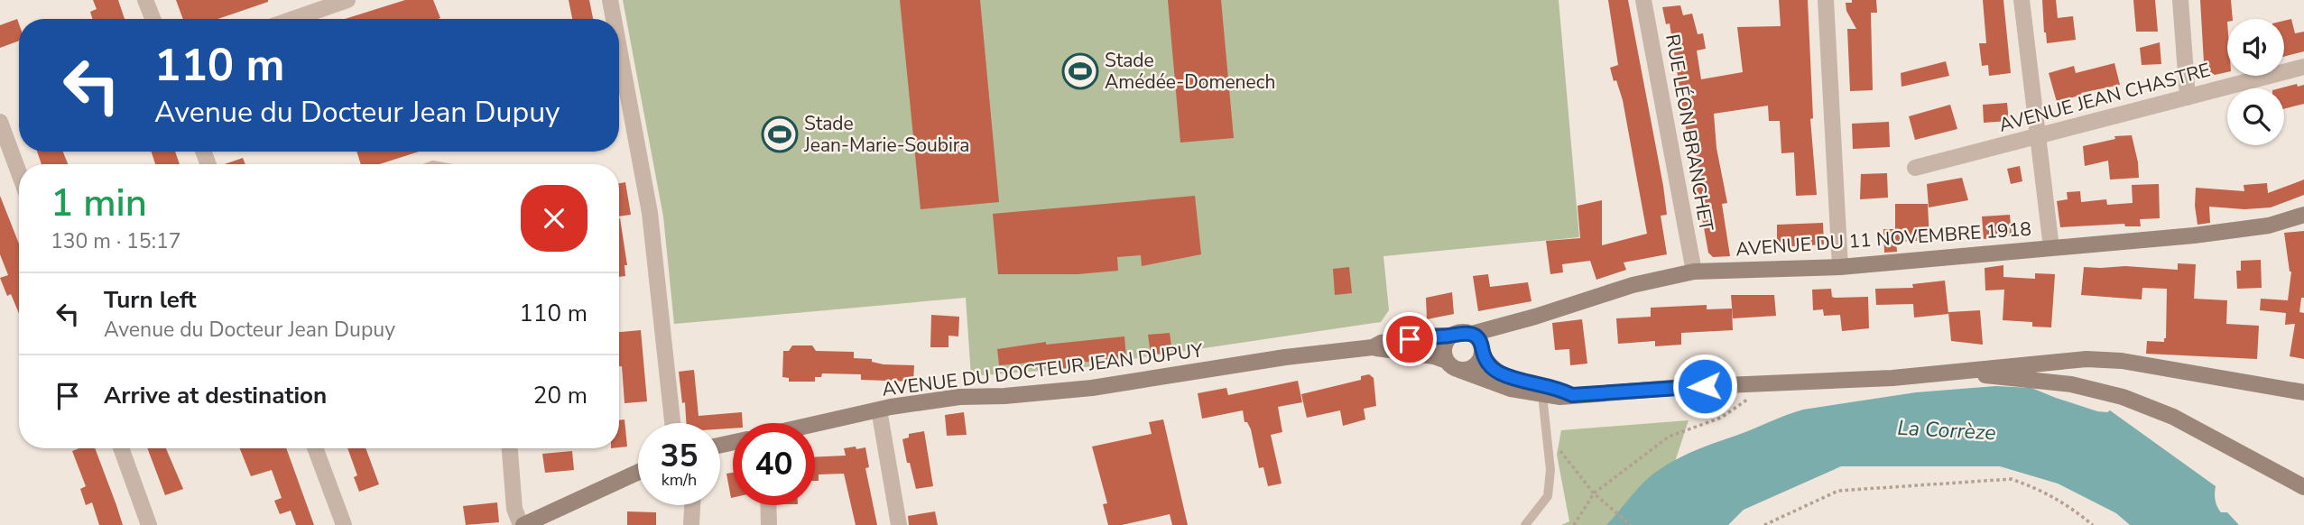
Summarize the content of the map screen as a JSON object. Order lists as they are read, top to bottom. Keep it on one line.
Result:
{"streets":{"street":["AVENUE JEAN CHASTRE","RUE LÉON BRANCHET","AVENUE DU 11 NOVEMBRE 1918","AVENUE DU DOCTEUR JEAN DUPUY"]},"crossings":[["RUE LÉON BRANCHET","AVENUE DU 11 NOVEMBRE 1918"],["AVENUE DU 11 NOVEMBRE 1918","AVENUE DU DOCTEUR JEAN DUPUY"]],"water":["La Corrèze"],"places":{"sports":["Stade Amédée-Domenech","Stade Jean-Marie-Soubira"]},"page":{"turn":["110 m","Avenue du Docteur Jean Dupuy"],"heading":["1 min","130 m · 15:17"],"list":[{"name":"Turn left","note":"Avenue du Docteur Jean Dupuy","value":"110 m"},{"name":"Arrive at destination","value":"20 m"}],"speed":"35 km/h","limit":"40"}}
